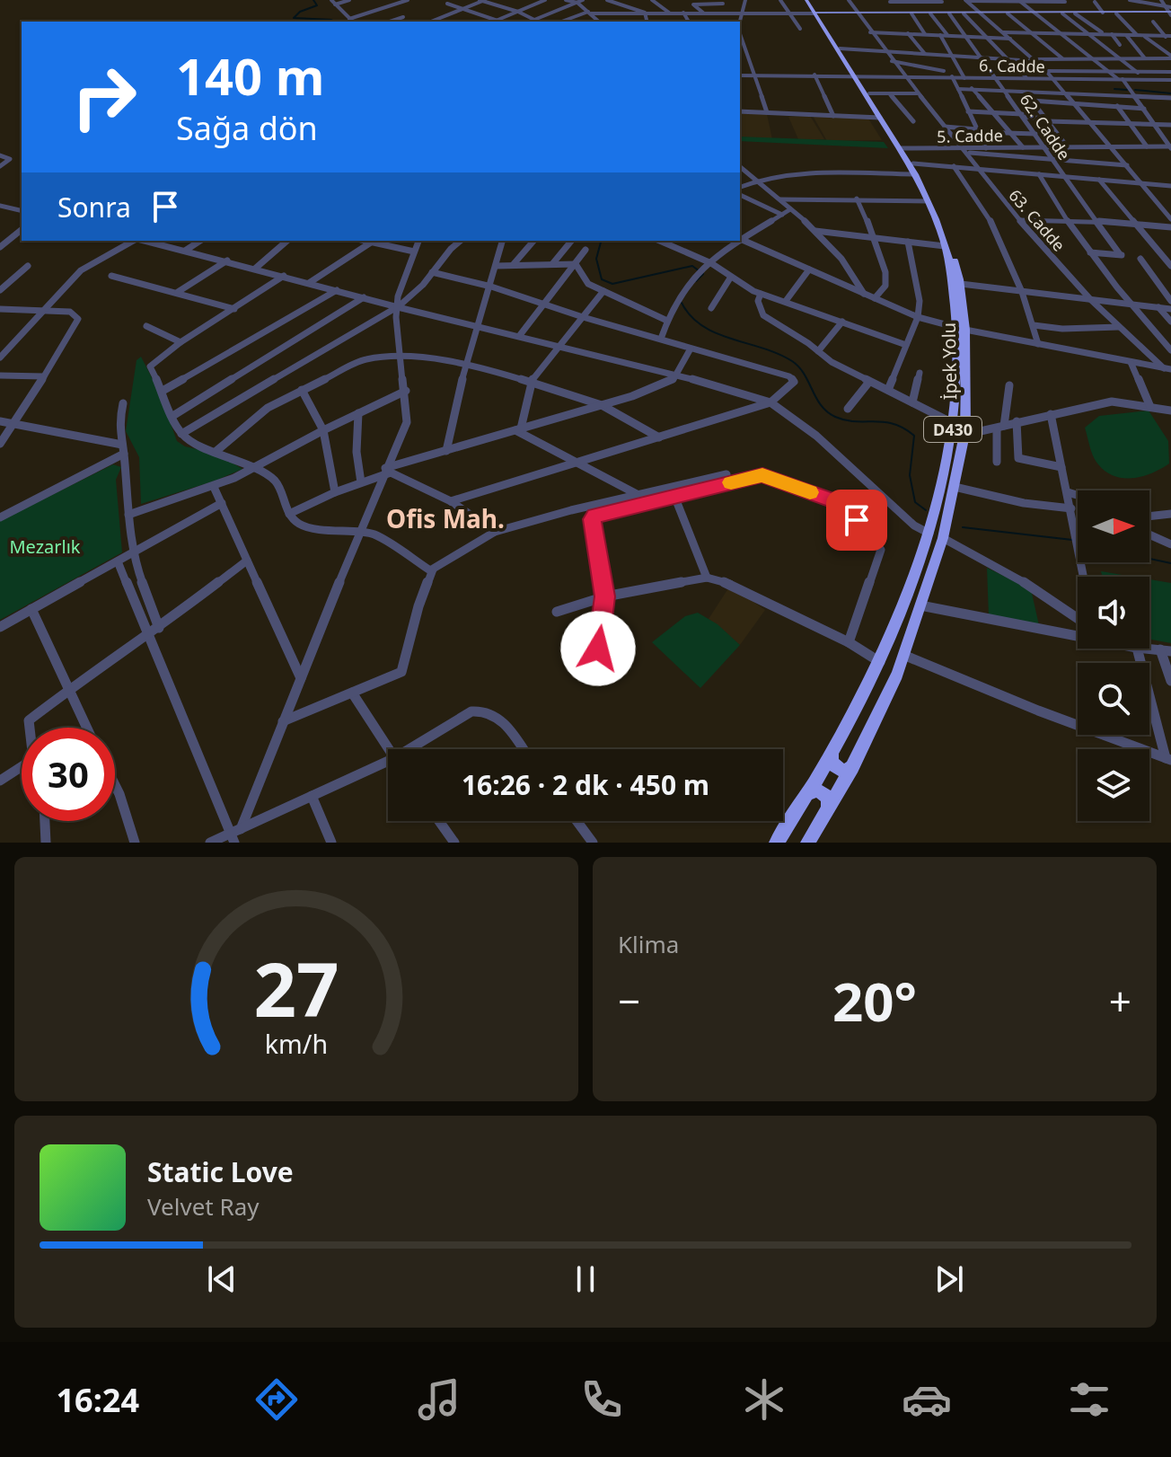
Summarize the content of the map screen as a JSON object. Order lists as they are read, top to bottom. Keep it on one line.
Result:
{"streets":{"highway":["İpek Yolu","D430"],"street":["6. Cadde","62. Cadde","5. Cadde","63. Cadde"]},"crossings":[["6. Cadde","62. Cadde"],["6. Cadde","63. Cadde"],["6. Cadde","D430"],["62. Cadde","5. Cadde"],["5. Cadde","63. Cadde"],["5. Cadde","D430"],["İpek Yolu","D430"]],"districts":["Ofis Mah."],"parks":["Mezarlık"],"north":"right","page":{"turn":["140 m","Sağa dön"],"then":"Sonra","limit":"30","trip":"16:26 · 2 dk · 450 m","tile":"Klima","heat":["−","20°","+"],"song":["Static Love","Velvet Ray"],"tabs":"16:24","gauge":["27","km/h"]}}
